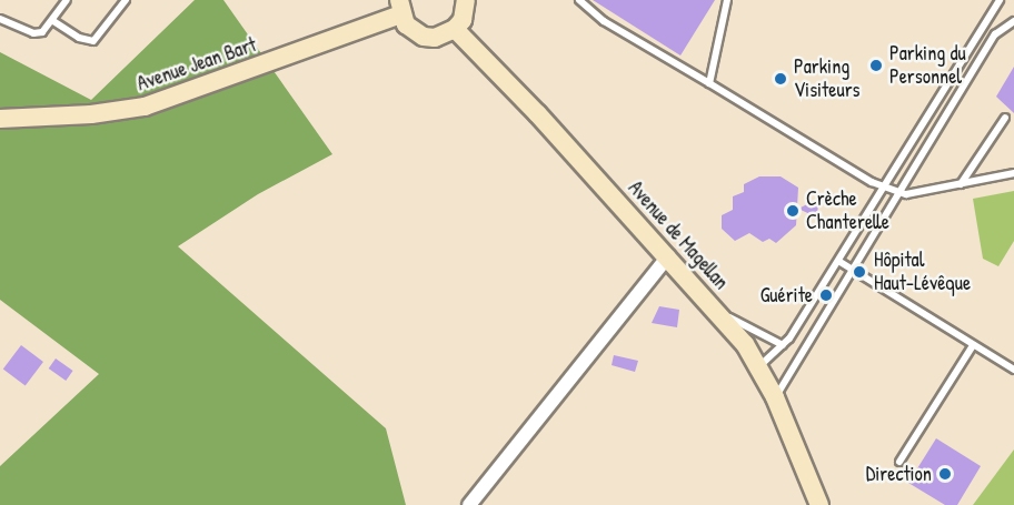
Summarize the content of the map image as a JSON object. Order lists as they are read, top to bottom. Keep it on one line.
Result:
{"streets":{"street":["Avenue Jean Bart","Avenue de Magellan"]},"places":["Parking du Personnel","Parking Visiteurs","Crèche Chanterelle","Hôpital Haut-Lévêque","Guérite","Direction"]}
